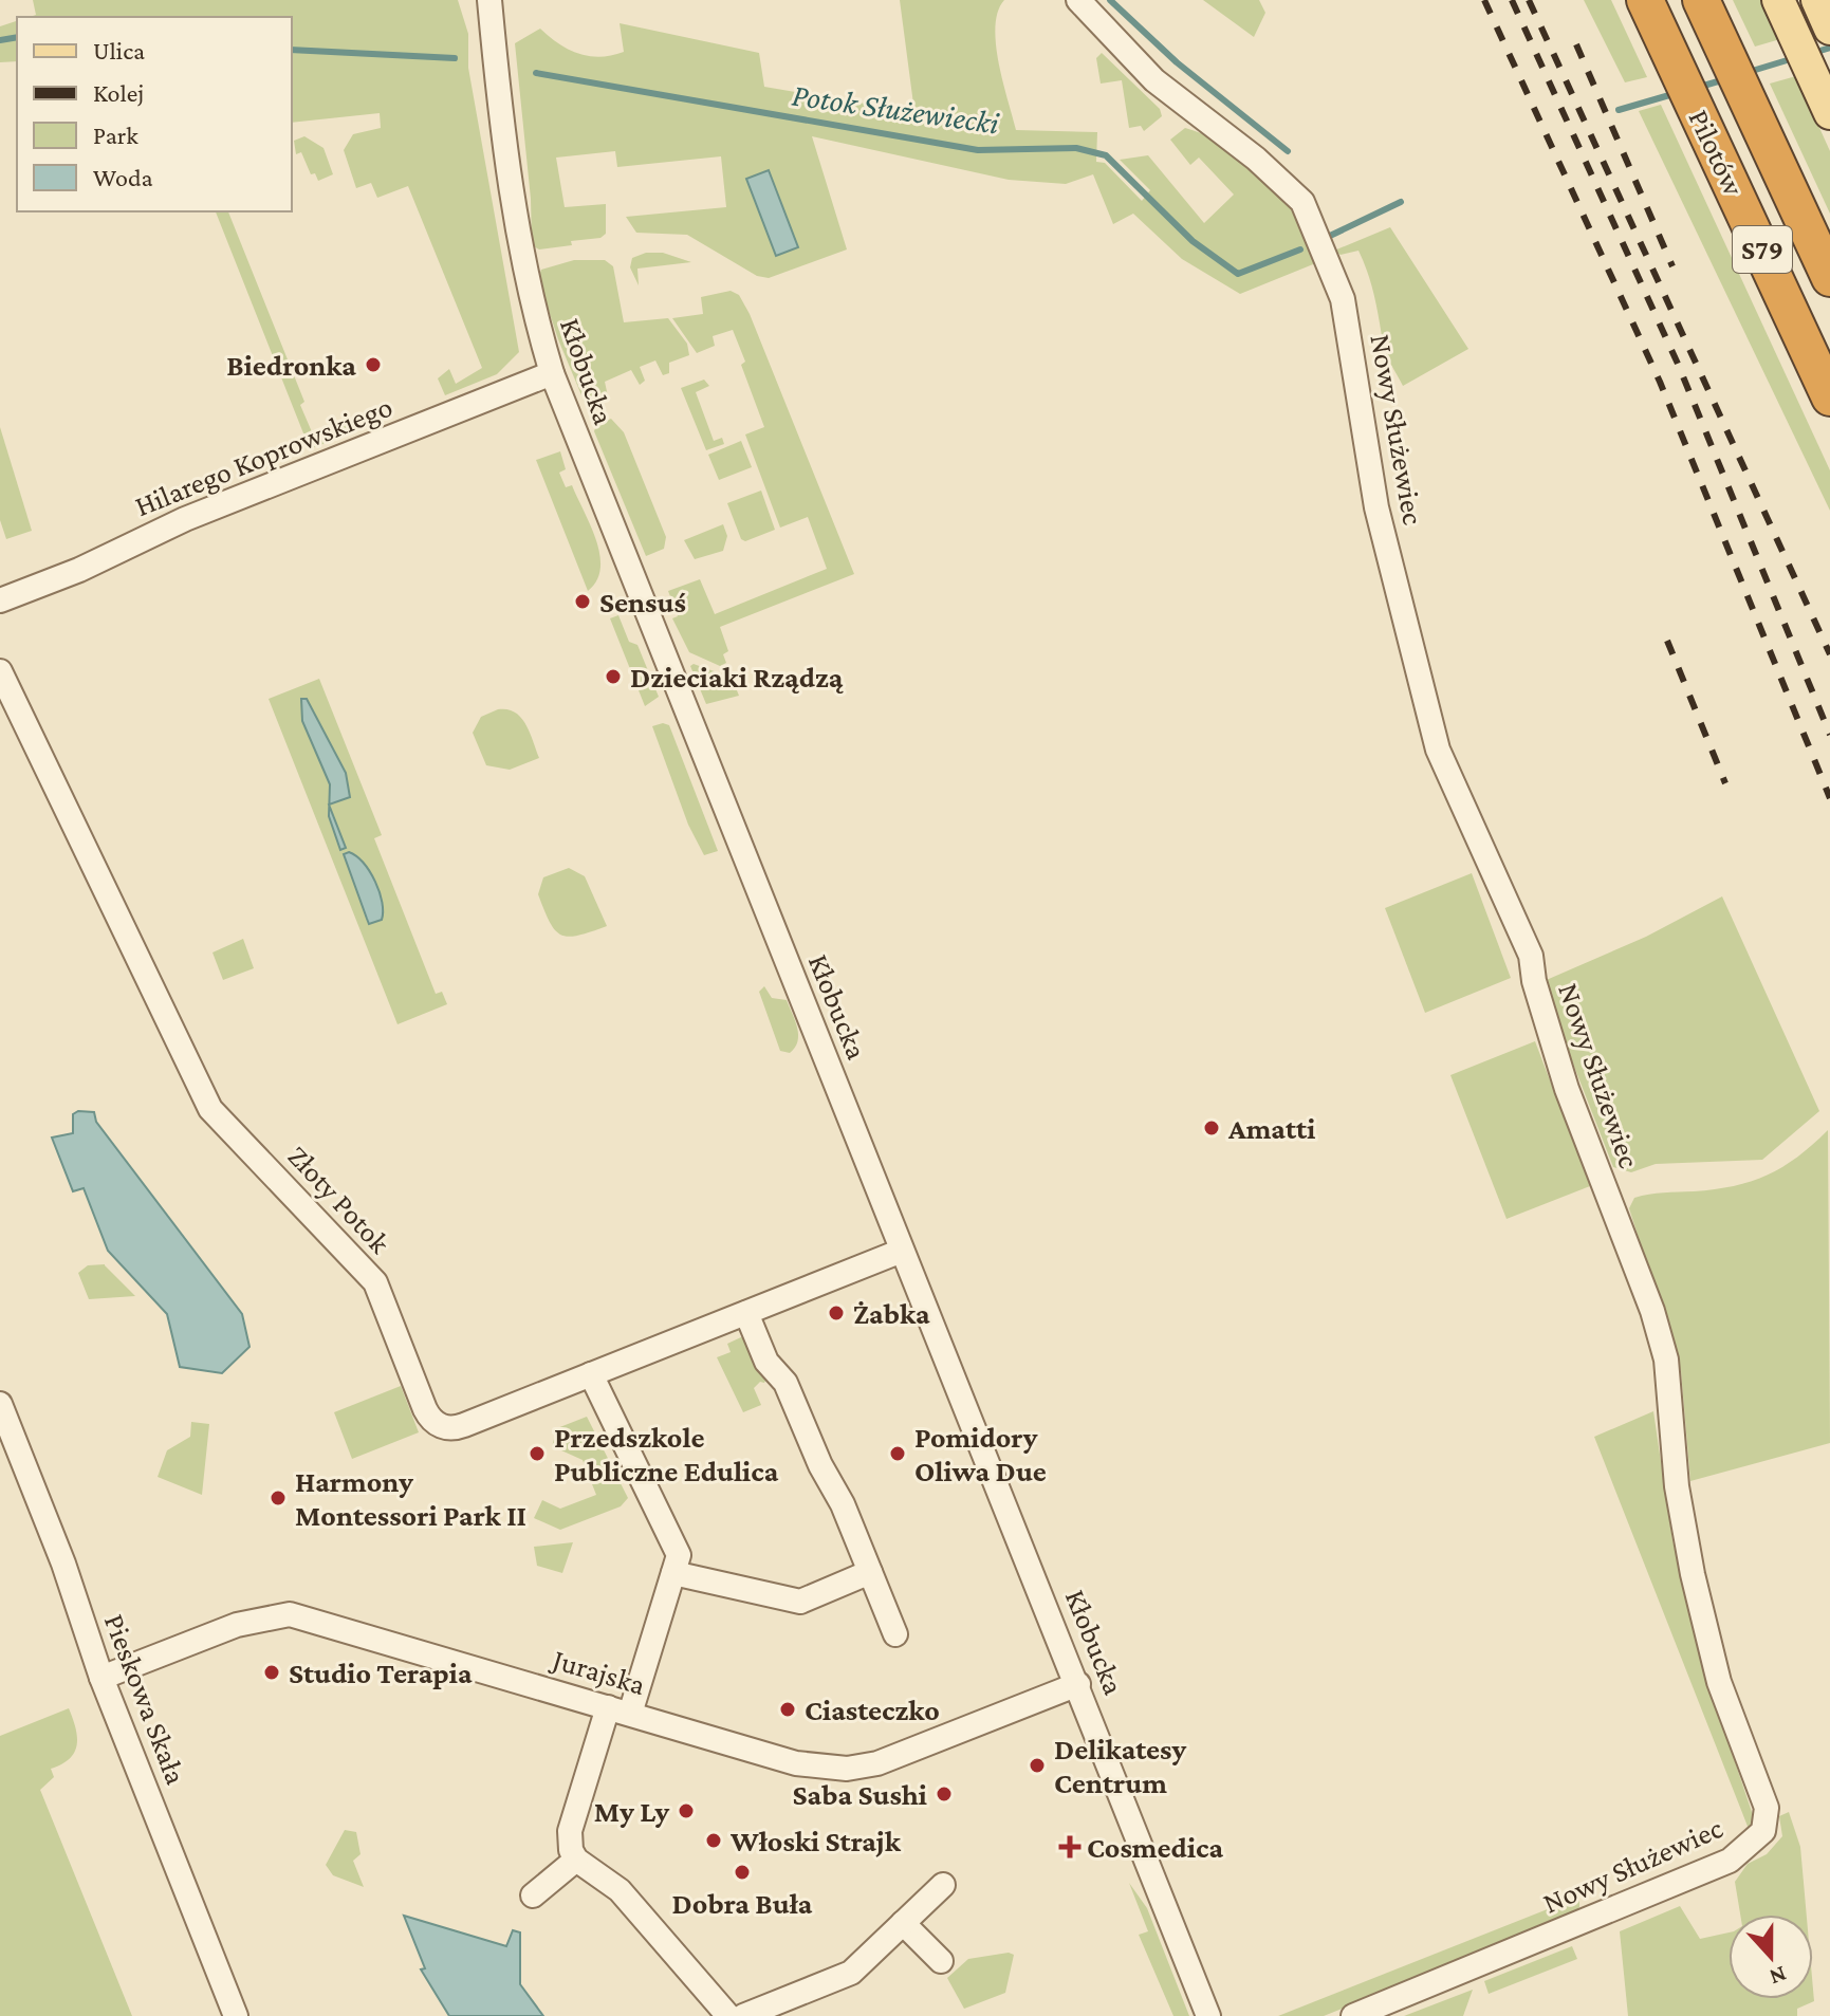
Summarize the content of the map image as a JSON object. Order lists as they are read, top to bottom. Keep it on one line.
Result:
{"streets":{"highway":["Pilotów","S79"],"street":["Kłobucka","Nowy Służewiec","Hilarego Koprowskiego","Złoty Potok","Jurajska","Pieskowa Skała"]},"crossings":[["Kłobucka","Hilarego Koprowskiego"],["Kłobucka","Złoty Potok"],["Kłobucka","Jurajska"],["Jurajska","Pieskowa Skała"]],"water":["Potok Służewiecki"],"places":{"other":["Biedronka","Sensuś","Dzieciaki Rządzą","Amatti","Żabka","Przedszkole Publiczne Edulica","Pomidory Oliwa Due","Harmony Montessori Park II","Studio Terapia","Ciasteczko","Delikatesy Centrum","Saba Sushi","My Ly","Włoski Strajk","Dobra Buła"],"health":["Cosmedica"]},"legend":["Ulica","Kolej","Park","Woda"],"north":"bottom"}
